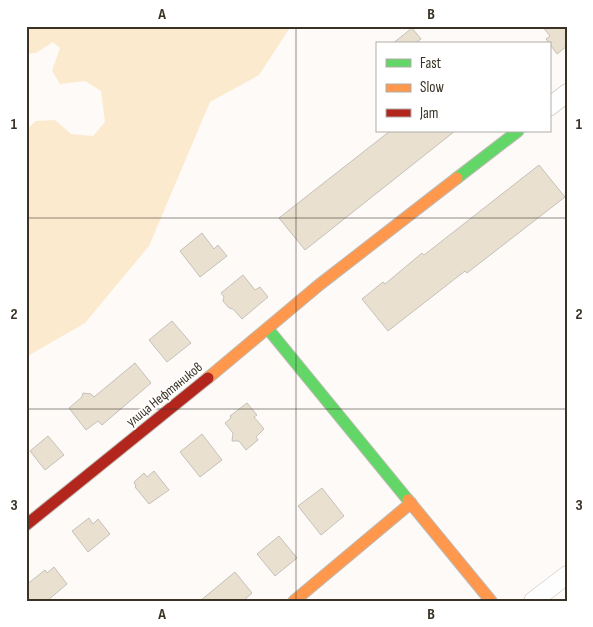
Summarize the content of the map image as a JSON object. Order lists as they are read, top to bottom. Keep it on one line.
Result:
{"streets":{"street":["улица Нефтяников"]},"legend":["Fast","Slow","Jam"],"grid":{"columns":["A","B"],"rows":["1","2","3"]}}
